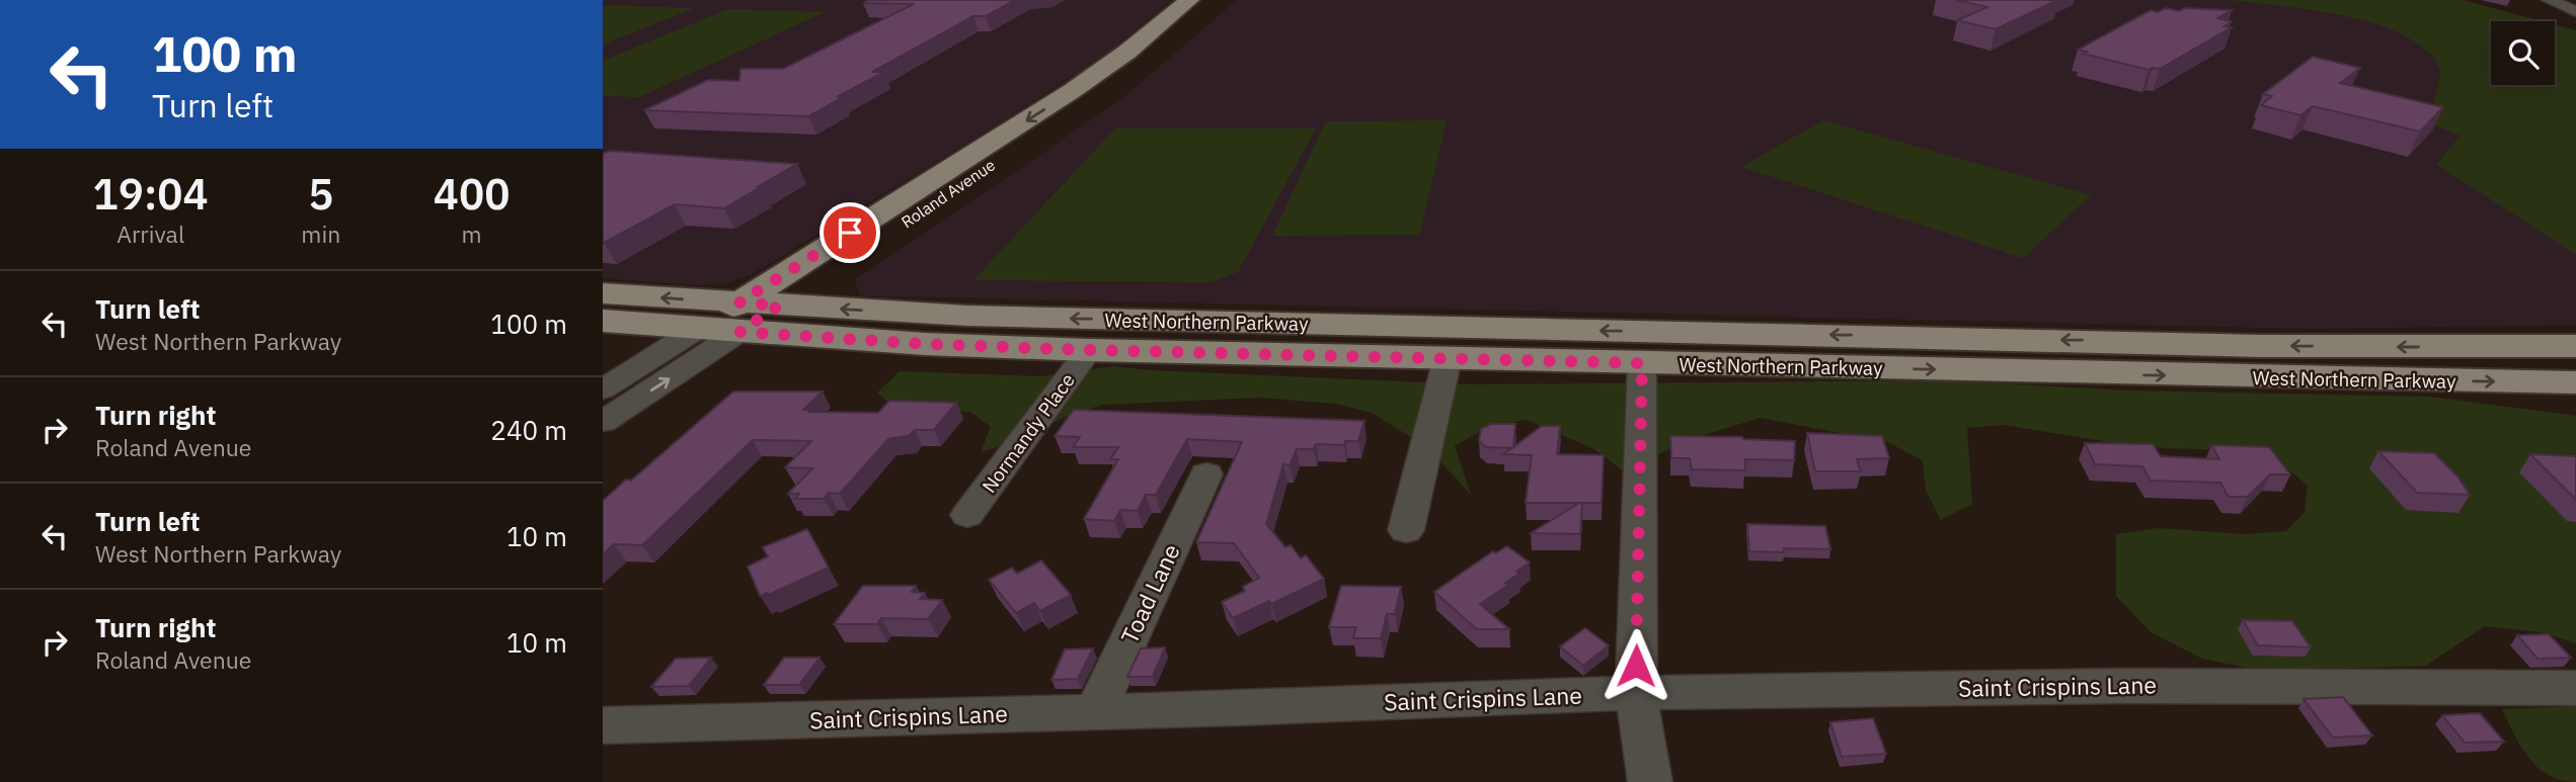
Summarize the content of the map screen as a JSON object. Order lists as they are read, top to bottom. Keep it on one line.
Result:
{"streets":{"main road":["Roland Avenue","West Northern Parkway"],"street":["Normandy Place","Toad Lane","Saint Crispins Lane"]},"crossings":[["Roland Avenue","West Northern Parkway"],["West Northern Parkway","Normandy Place"],["Toad Lane","Saint Crispins Lane"]],"page":{"turn":["100 m","Turn left"],"eta":["19:04","Arrival","5","min","400","m"],"list":[{"name":"Turn left","note":"West Northern Parkway","value":"100 m"},{"name":"Turn right","note":"Roland Avenue","value":"240 m"},{"name":"Turn left","note":"West Northern Parkway","value":"10 m"},{"name":"Turn right","note":"Roland Avenue","value":"10 m"}]}}
